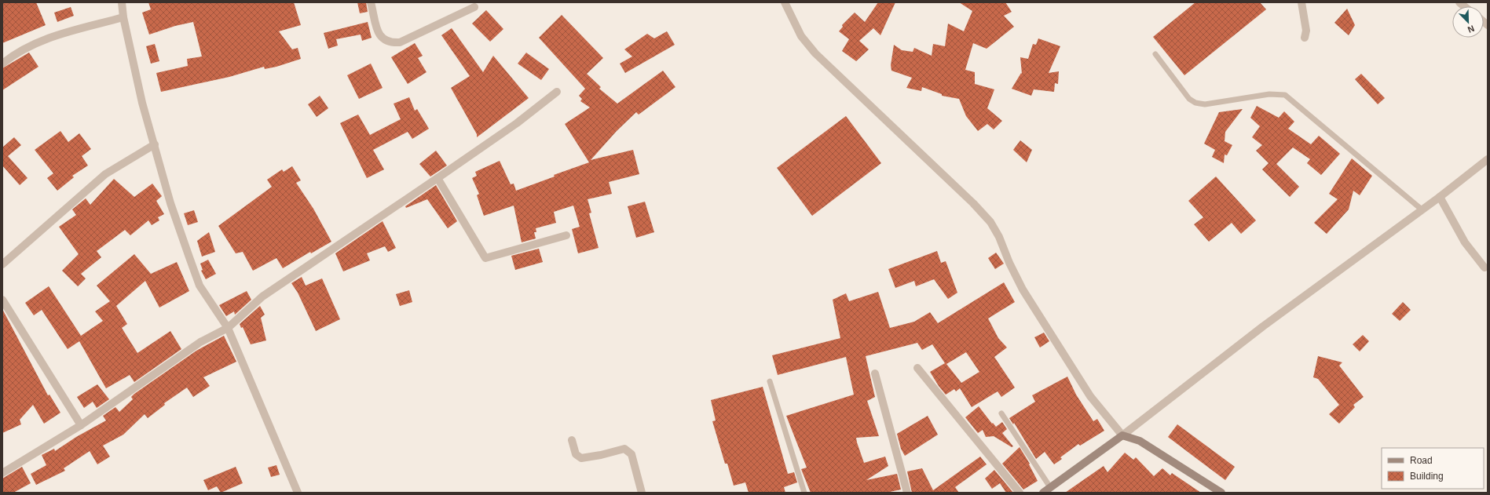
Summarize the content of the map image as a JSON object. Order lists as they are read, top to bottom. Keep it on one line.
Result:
{"legend":["Road","Building"],"north":"bottom right"}
